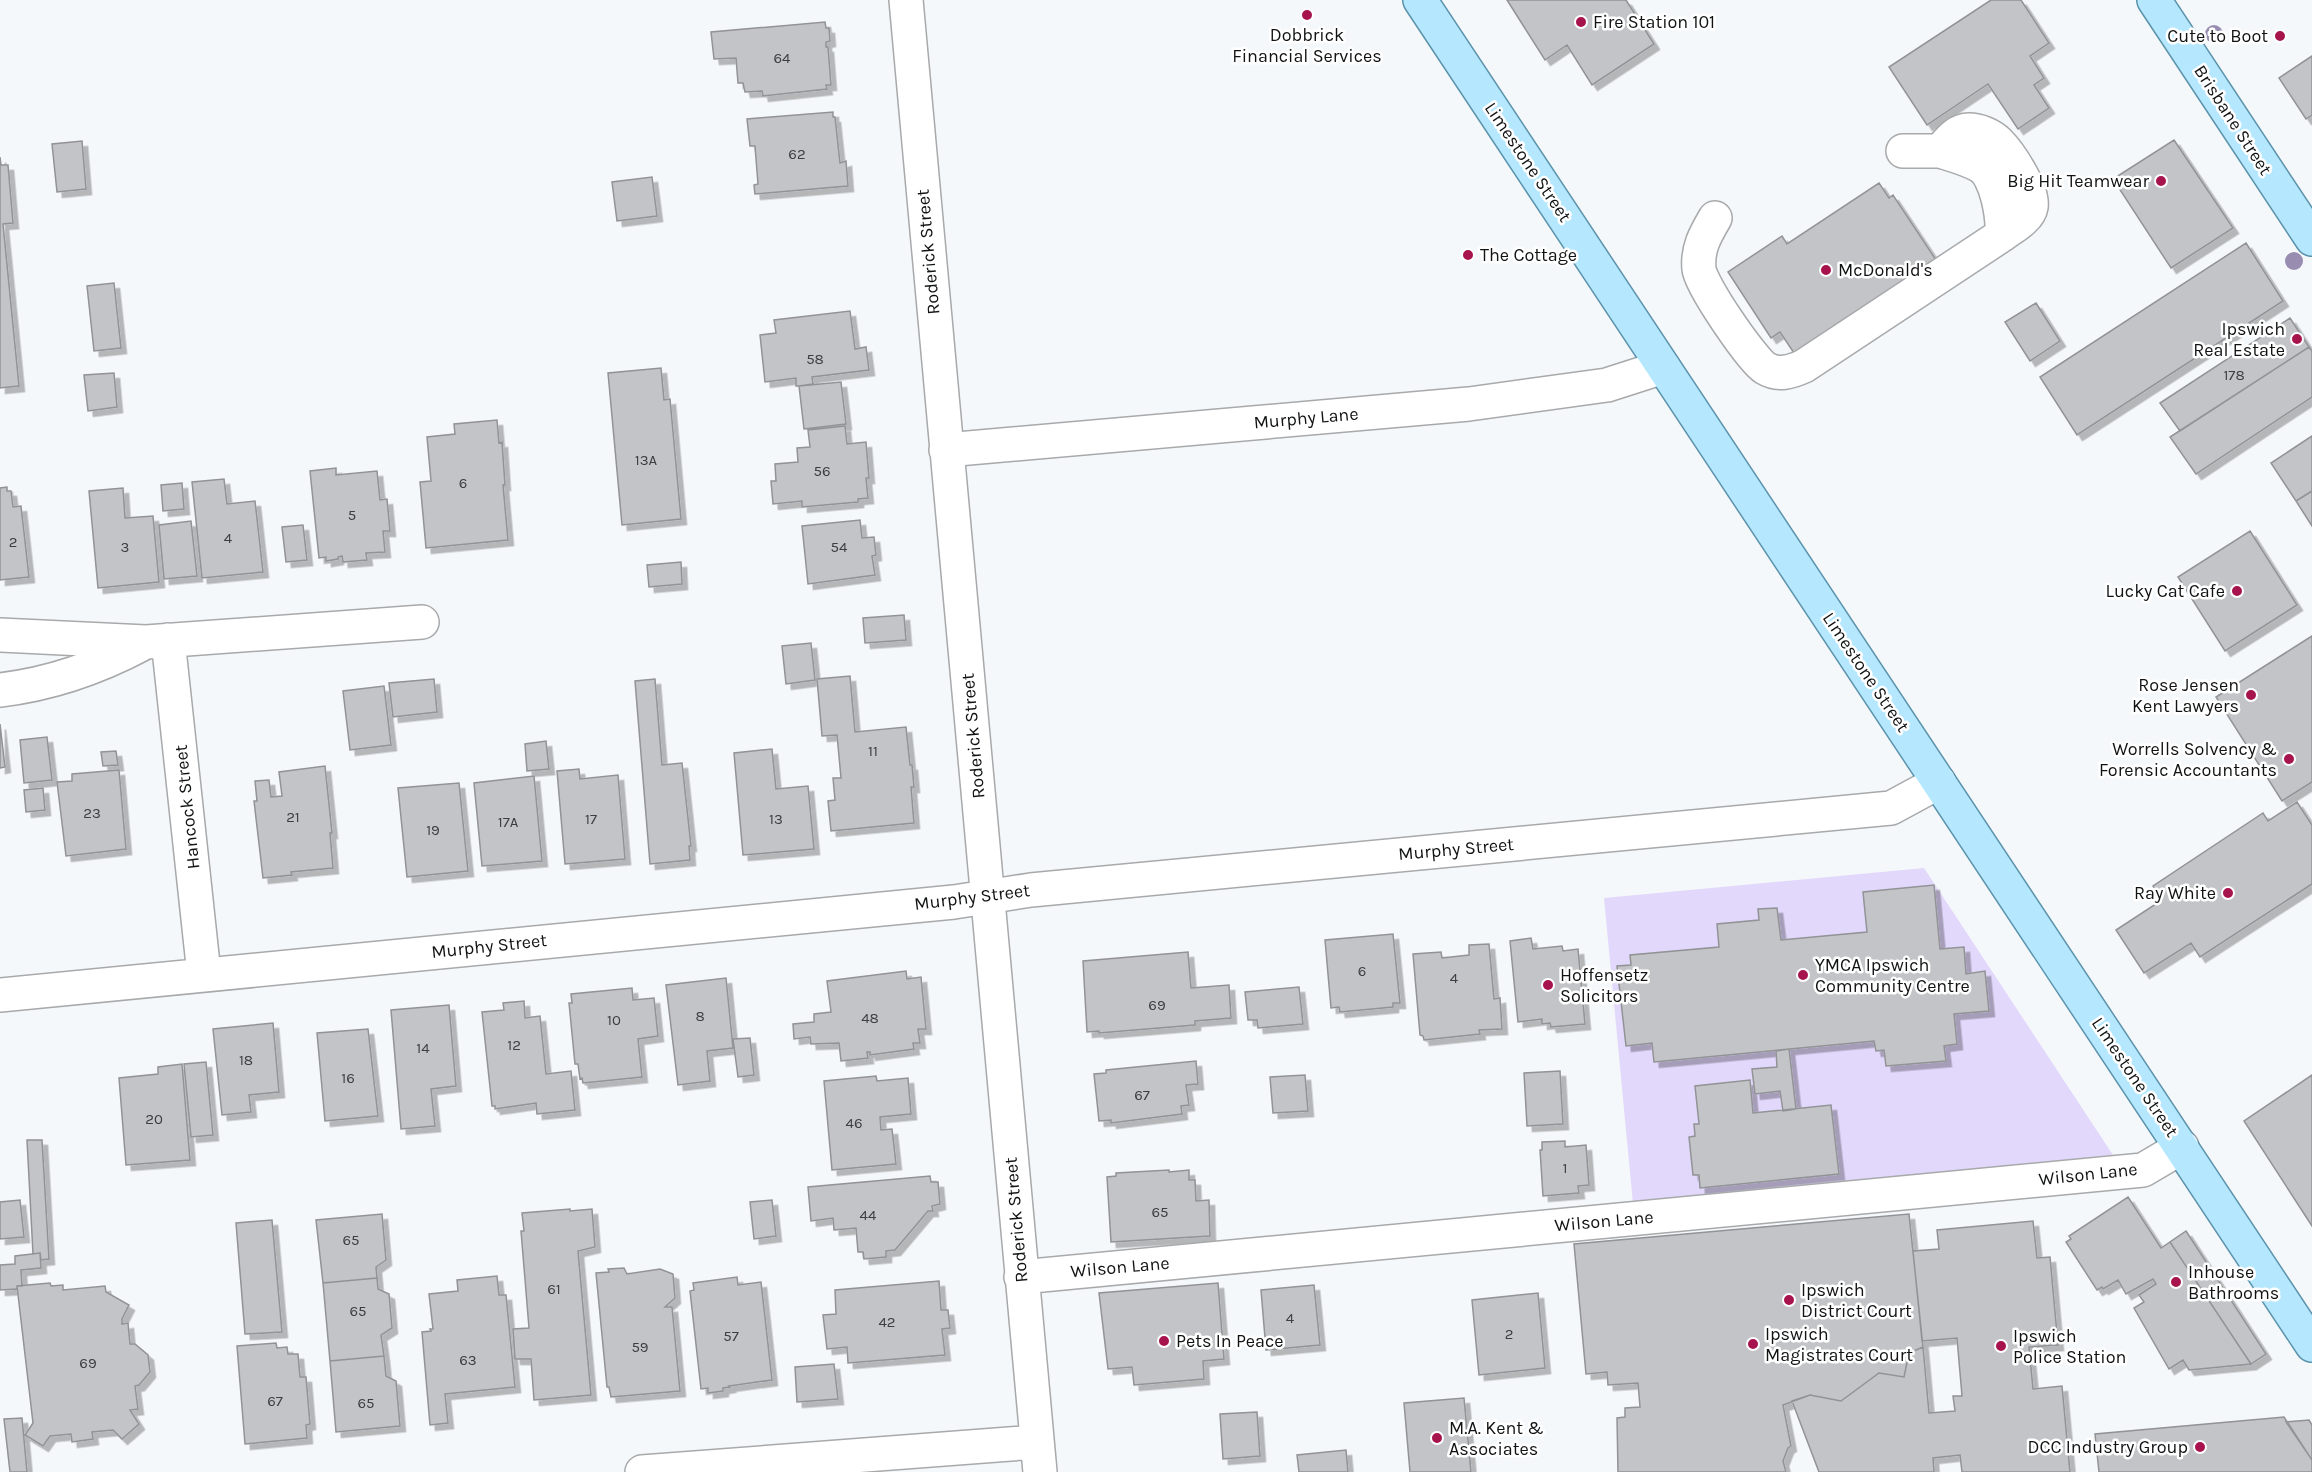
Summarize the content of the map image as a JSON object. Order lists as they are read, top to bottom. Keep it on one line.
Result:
{"streets":{"main road":["Brisbane Street","Limestone Street"],"street":["Roderick Street","Murphy Lane","Hancock Street","Murphy Street","Wilson Lane"]},"crossings":[["Limestone Street","Murphy Lane"],["Limestone Street","Murphy Street"],["Limestone Street","Wilson Lane"],["Roderick Street","Murphy Lane"],["Roderick Street","Murphy Street"],["Roderick Street","Wilson Lane"],["Hancock Street","Murphy Street"]],"places":["Dobbrick Financial Services","Fire Station 101","Cute to Boot","Big Hit Teamwear","The Cottage","McDonald's","Ipswich Real Estate","Lucky Cat Cafe","Rose Jensen Kent Lawyers","Worrells Solvency & Forensic Accountants","Ray White","YMCA Ipswich Community Centre","Hoffensetz Solicitors","Inhouse Bathrooms","Ipswich District Court","Pets In Peace","Ipswich Magistrates Court","Ipswich Police Station","M.A. Kent & Associates","DCC Industry Group"],"house_numbers":["64","62","58","178","13A","56","6","5","4","2","3","54","11","23","21","17","13","17A","19","6","4","69","8","48","10","12","14","18","16","67","20","46","1","65","44","65","61","65","4","42","2","57","59","63","69","67","65"]}
